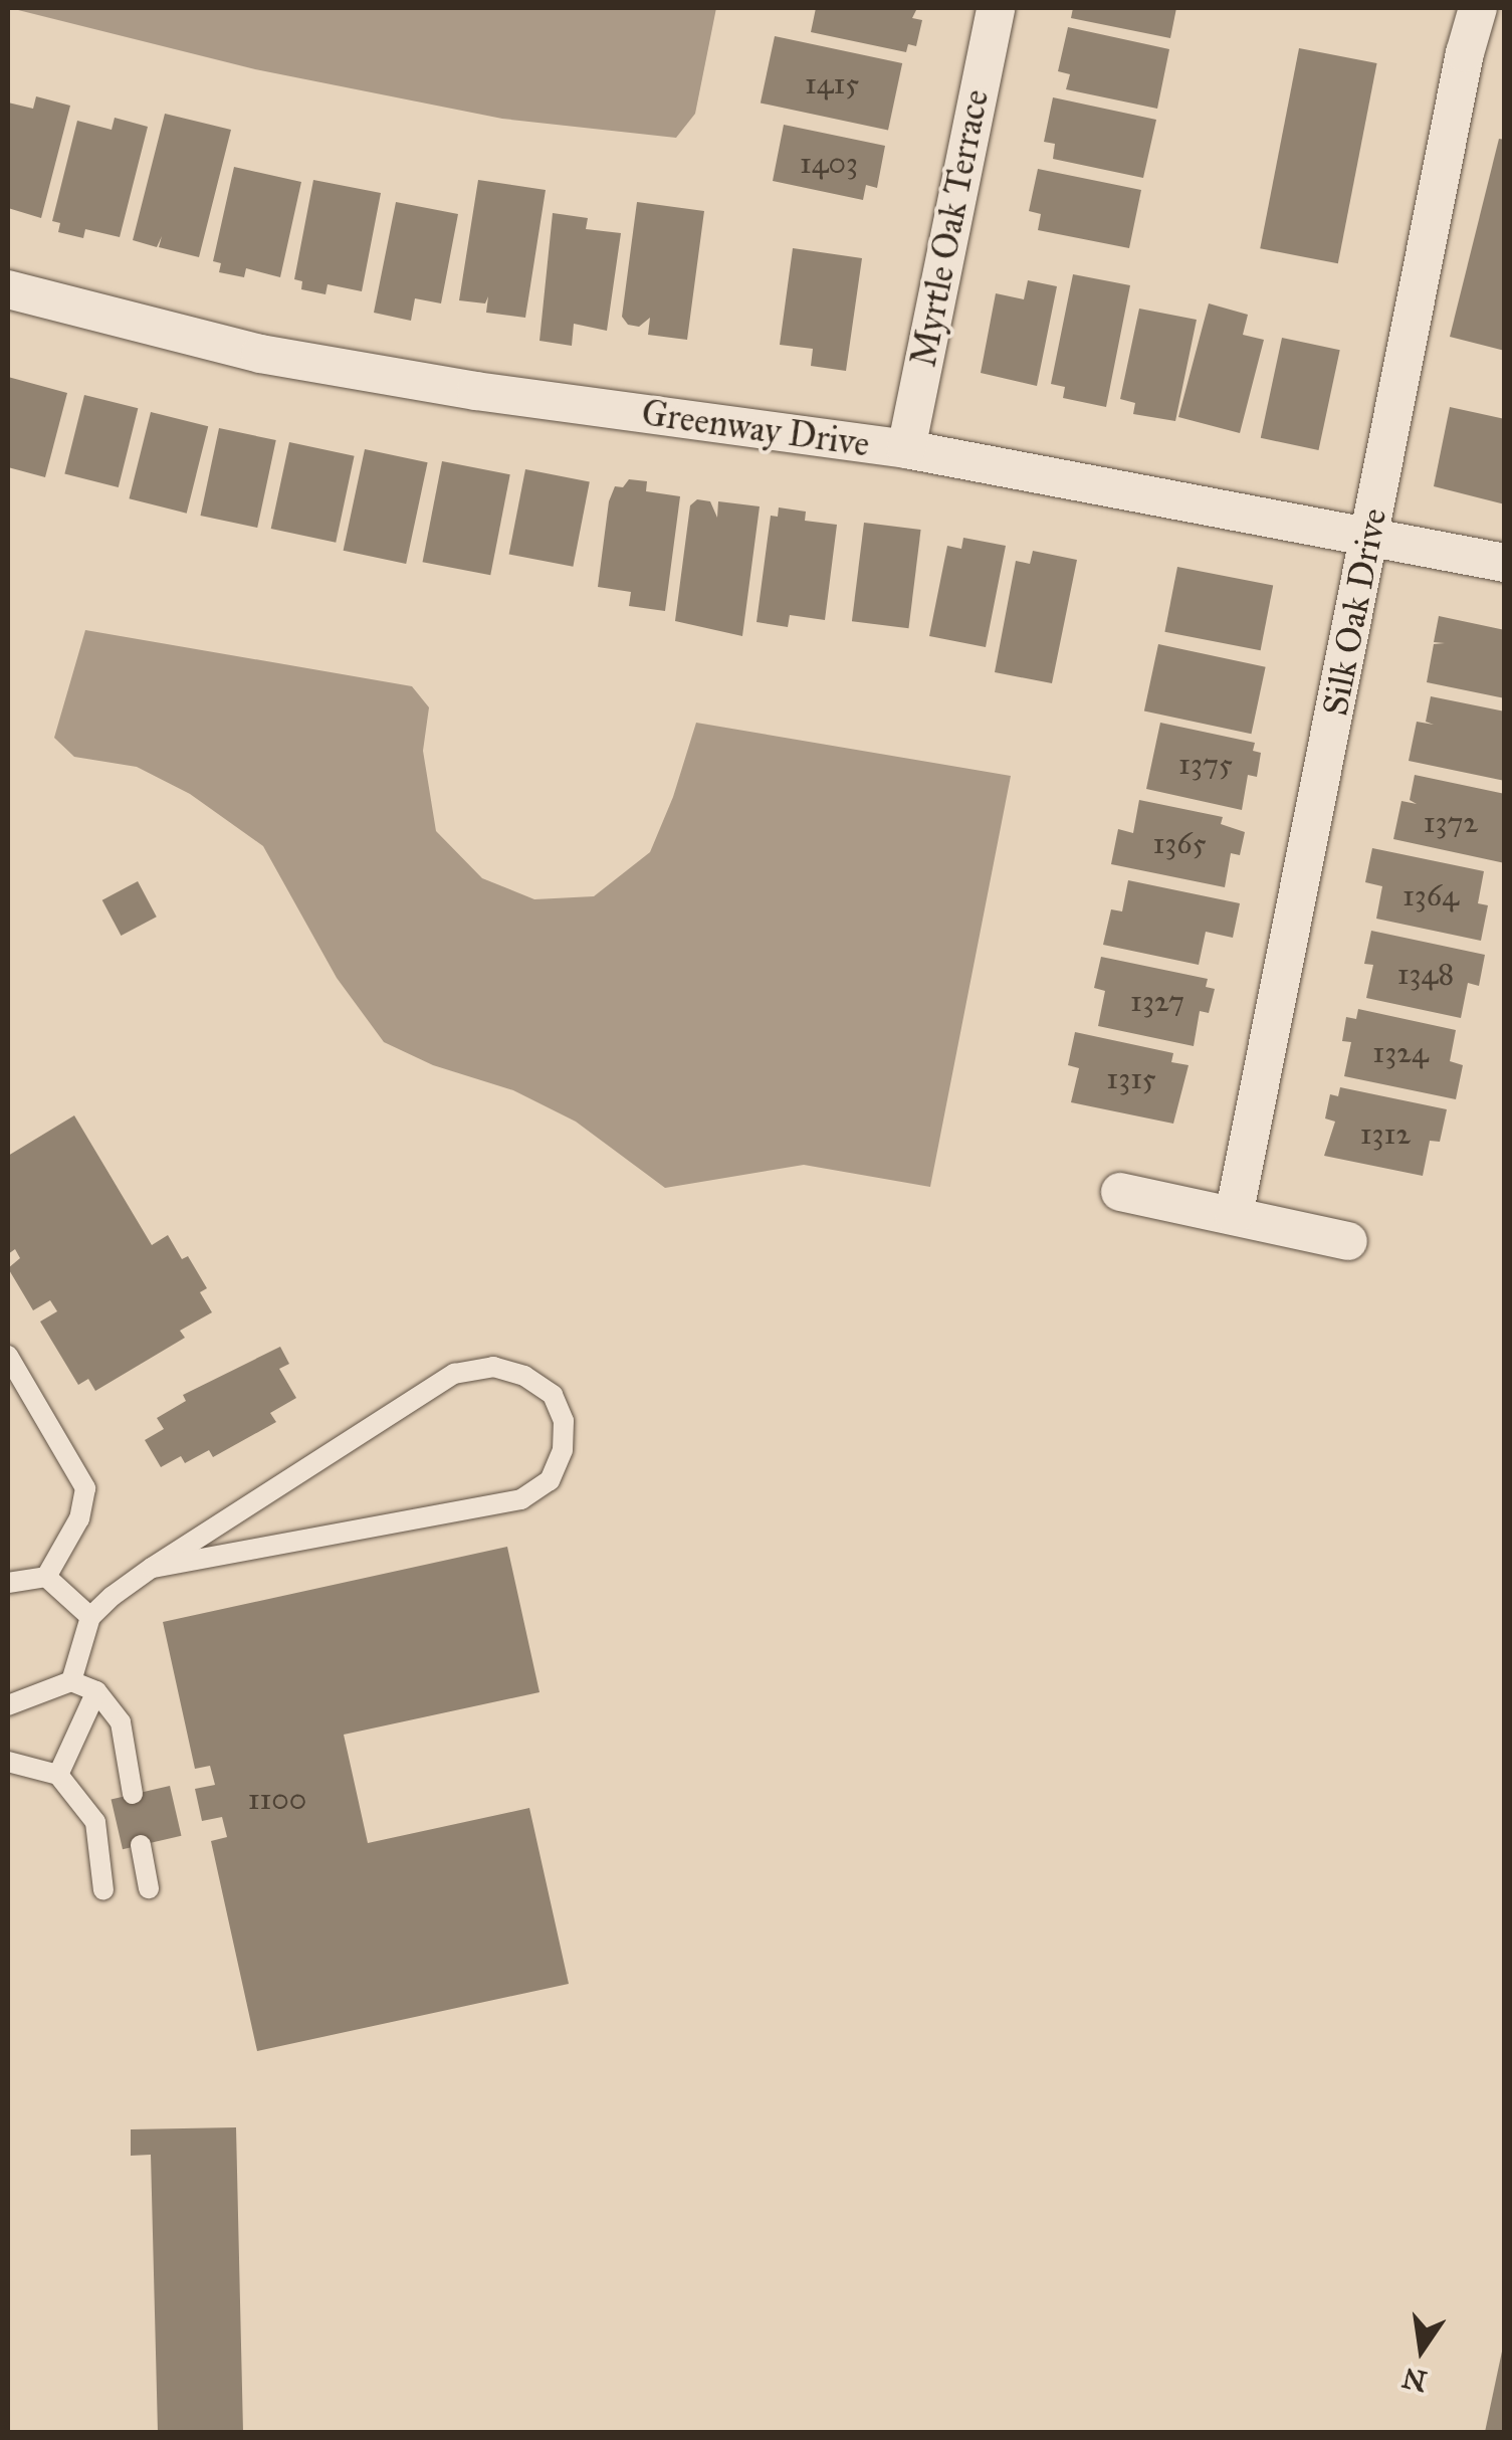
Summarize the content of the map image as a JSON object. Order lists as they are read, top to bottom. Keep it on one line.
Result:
{"streets":{"street":["Myrtle Oak Terrace","Greenway Drive","Silk Oak Drive"]},"crossings":[["Myrtle Oak Terrace","Greenway Drive"],["Greenway Drive","Silk Oak Drive"]],"house_numbers":["1415","1403","1375","1372","1365","1364","1348","1327","1324","1315","1312","1100"],"north":"bottom"}
